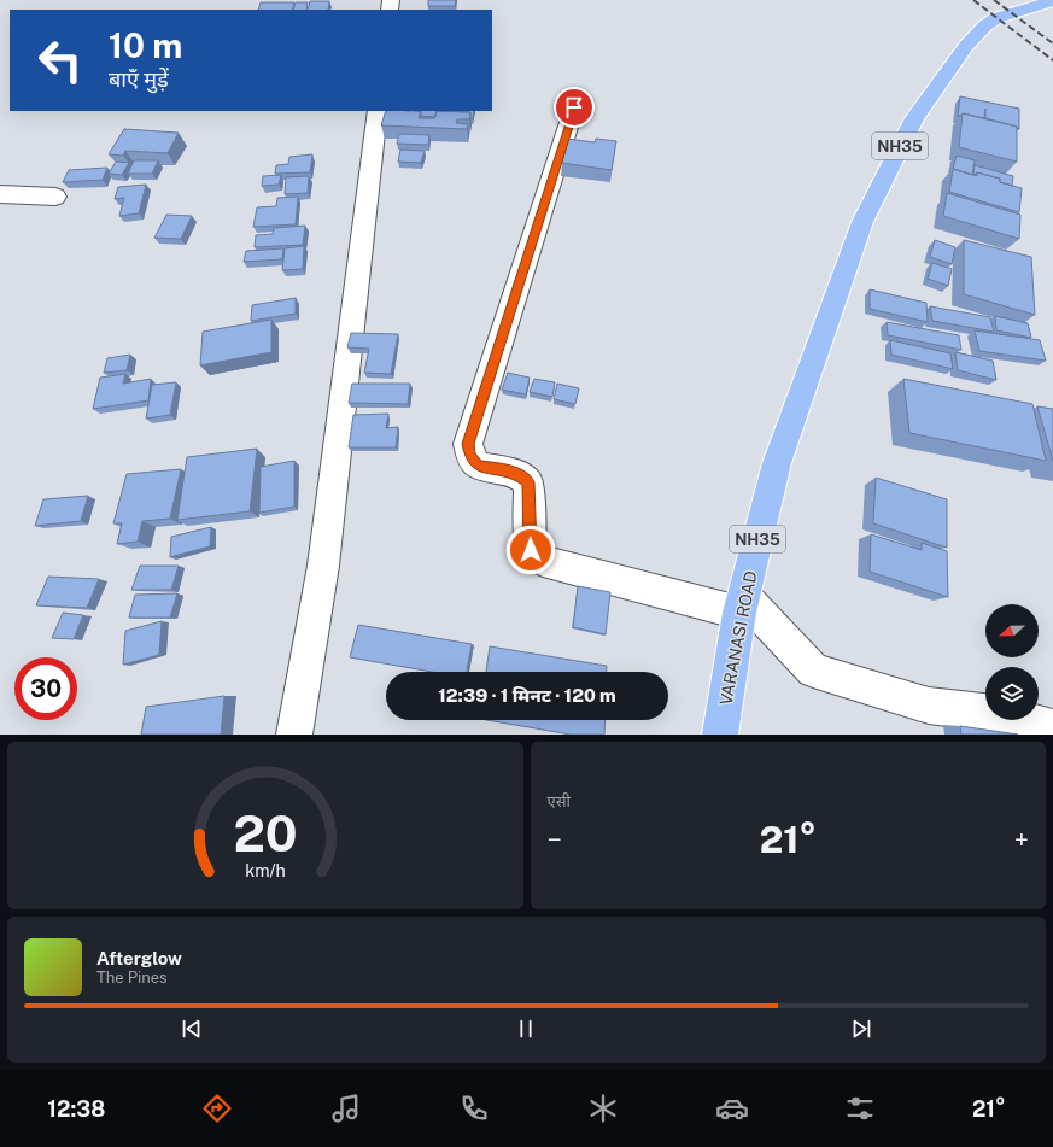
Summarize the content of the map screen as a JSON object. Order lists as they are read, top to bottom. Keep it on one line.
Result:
{"streets":{"highway":["NH35","VARANASI ROAD"]},"north":"left","page":{"turn":["10 m","बाएँ मुड़ें"],"limit":"30","trip":"12:39 · 1 मिनट · 120 m","tile":"एसी","heat":["−","21°","+"],"song":["Afterglow","The Pines"],"tabs":["12:38","21°"],"gauge":["20","km/h"]}}
